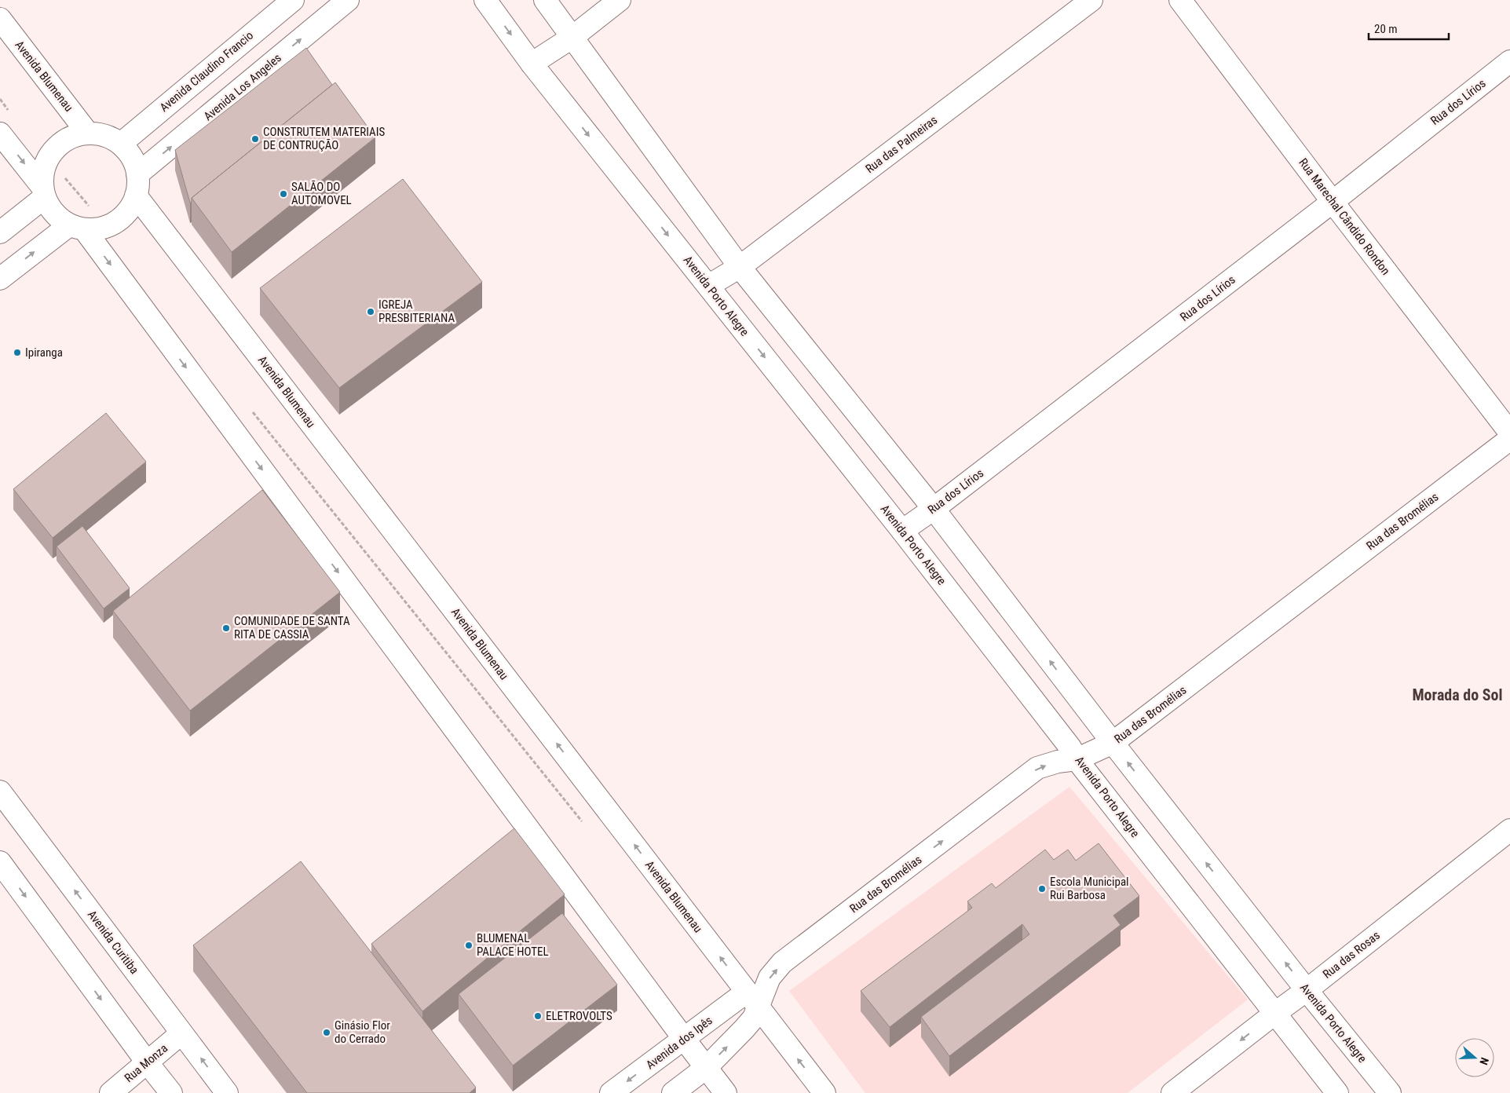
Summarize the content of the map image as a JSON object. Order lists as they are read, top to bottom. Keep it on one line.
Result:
{"streets":{"street":["Avenida Claudino Francio","Avenida Blumenau","Avenida Los Angeles","Rua dos Lírios","Rua das Palmeiras","Rua Marechal Cândido Rondon","Avenida Porto Alegre","Rua das Bromélias","Avenida Curitiba","Rua das Rosas","Avenida dos Ipês","Rua Monza"]},"crossings":[["Avenida Blumenau","Rua das Bromélias"],["Avenida Blumenau","Avenida dos Ipês"],["Rua dos Lírios","Rua Marechal Cândido Rondon"],["Rua dos Lírios","Avenida Porto Alegre"],["Rua das Palmeiras","Avenida Porto Alegre"],["Avenida Porto Alegre","Rua das Bromélias"],["Avenida Porto Alegre","Rua das Rosas"],["Rua das Bromélias","Avenida dos Ipês"],["Avenida Curitiba","Rua Monza"]],"one_way":["Avenida Los Angeles","Rua das Bromélias"],"districts":["Morada do Sol"],"places":["CONSTRUTEM MATERIAIS DE CONTRUÇÃO","SALÃO DO AUTOMOVEL","IGREJA PRESBITERIANA","Ipiranga","COMUNIDADE DE SANTA RITA DE CASSIA","Escola Municipal Rui Barbosa","BLUMENAL PALACE HOTEL","ELETROVOLTS","Ginásio Flor do Cerrado"],"scale_bar":"20 m","north":"right"}
